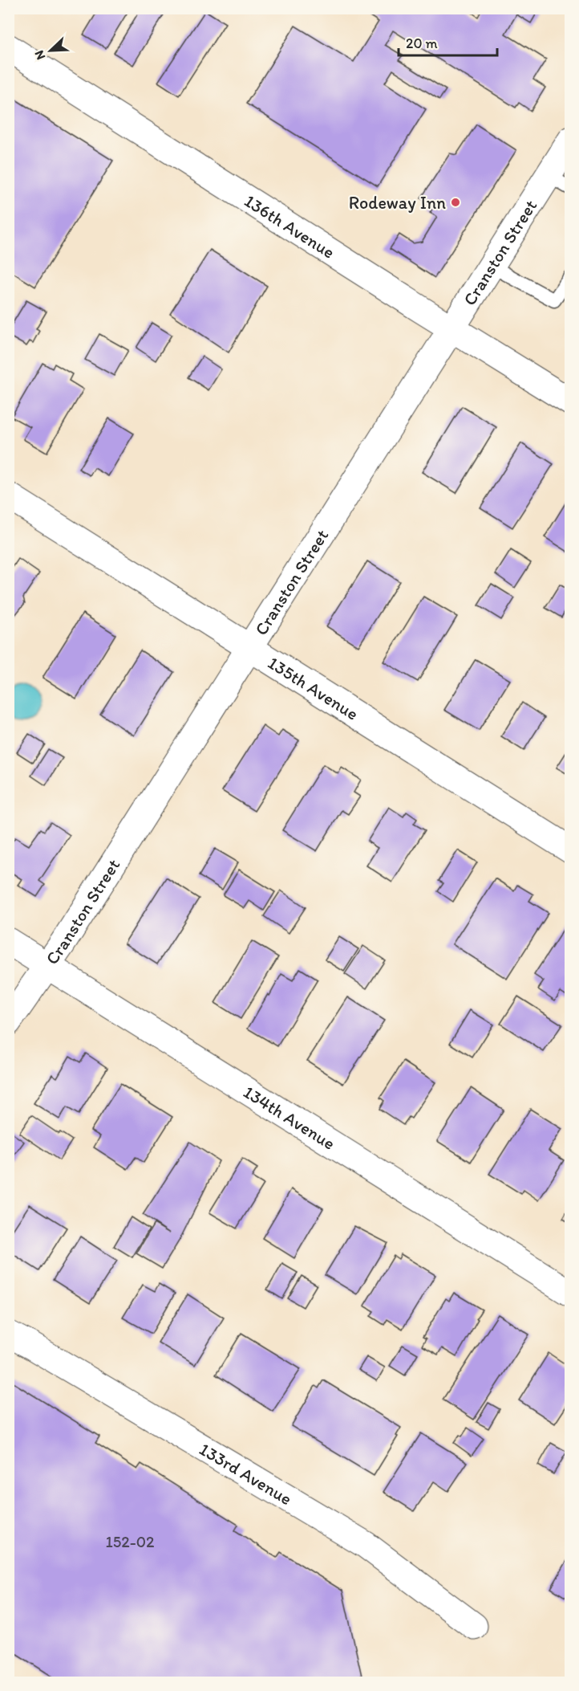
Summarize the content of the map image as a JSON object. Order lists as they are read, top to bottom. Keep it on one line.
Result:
{"streets":{"street":["136th Avenue","Cranston Street","135th Avenue","134th Avenue","133rd Avenue"]},"crossings":[["136th Avenue","Cranston Street"],["Cranston Street","135th Avenue"],["Cranston Street","134th Avenue"]],"places":["Rodeway Inn"],"house_numbers":["152-02"],"scale_bar":"20 m","north":"bottom left"}
